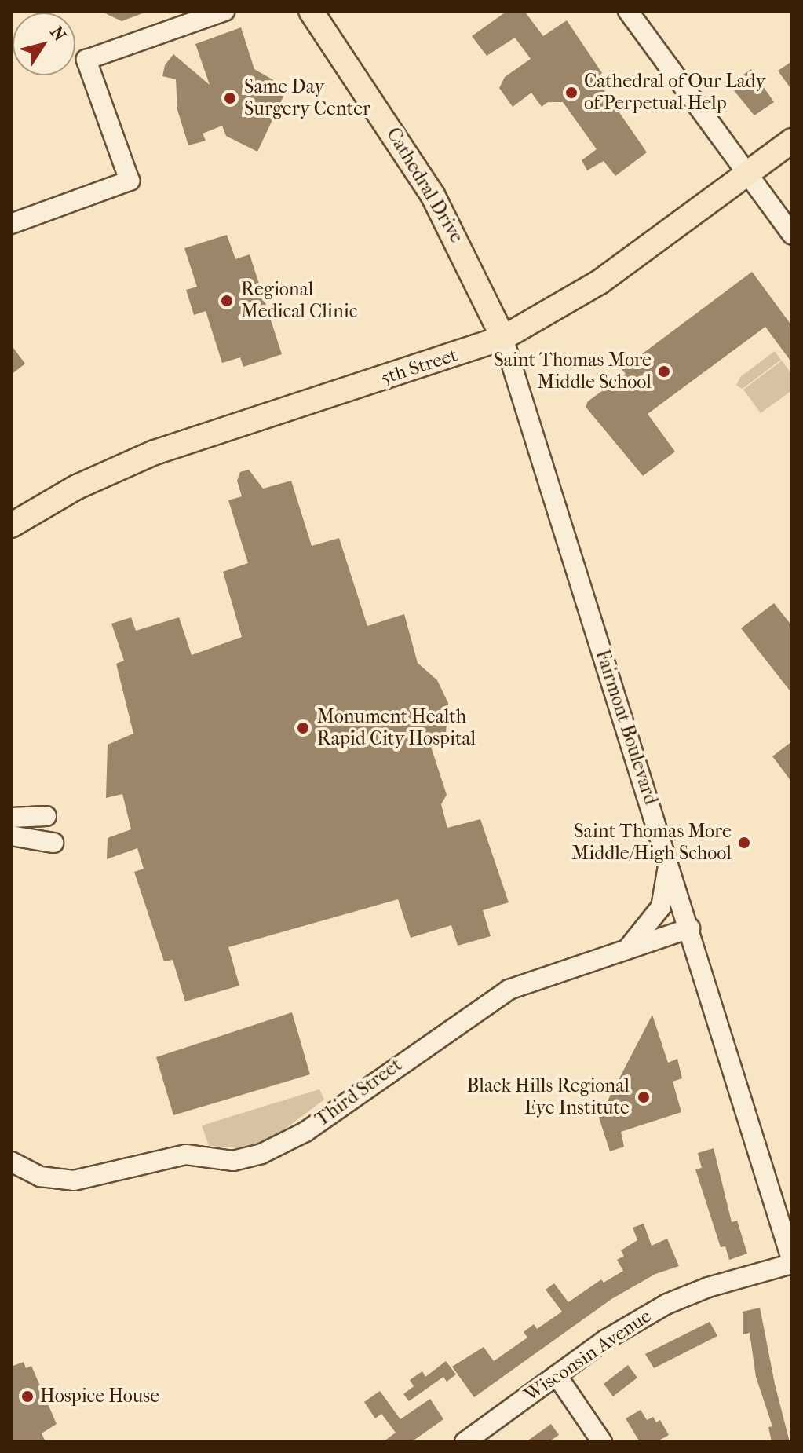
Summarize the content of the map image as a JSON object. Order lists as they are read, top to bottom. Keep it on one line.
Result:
{"streets":{"main road":["Cathedral Drive","5th Street"],"street":["Fairmont Boulevard","Third Street","Wisconsin Avenue"]},"crossings":[["Cathedral Drive","5th Street"],["Cathedral Drive","Fairmont Boulevard"],["5th Street","Fairmont Boulevard"],["Fairmont Boulevard","Third Street"],["Fairmont Boulevard","Wisconsin Avenue"]],"places":["Cathedral of Our Lady of Perpetual Help","Same Day Surgery Center","Regional Medical Clinic","Saint Thomas More Middle School","Monument Health Rapid City Hospital","Saint Thomas More Middle/High School","Black Hills Regional Eye Institute","Hospice House"],"north":"top right"}
